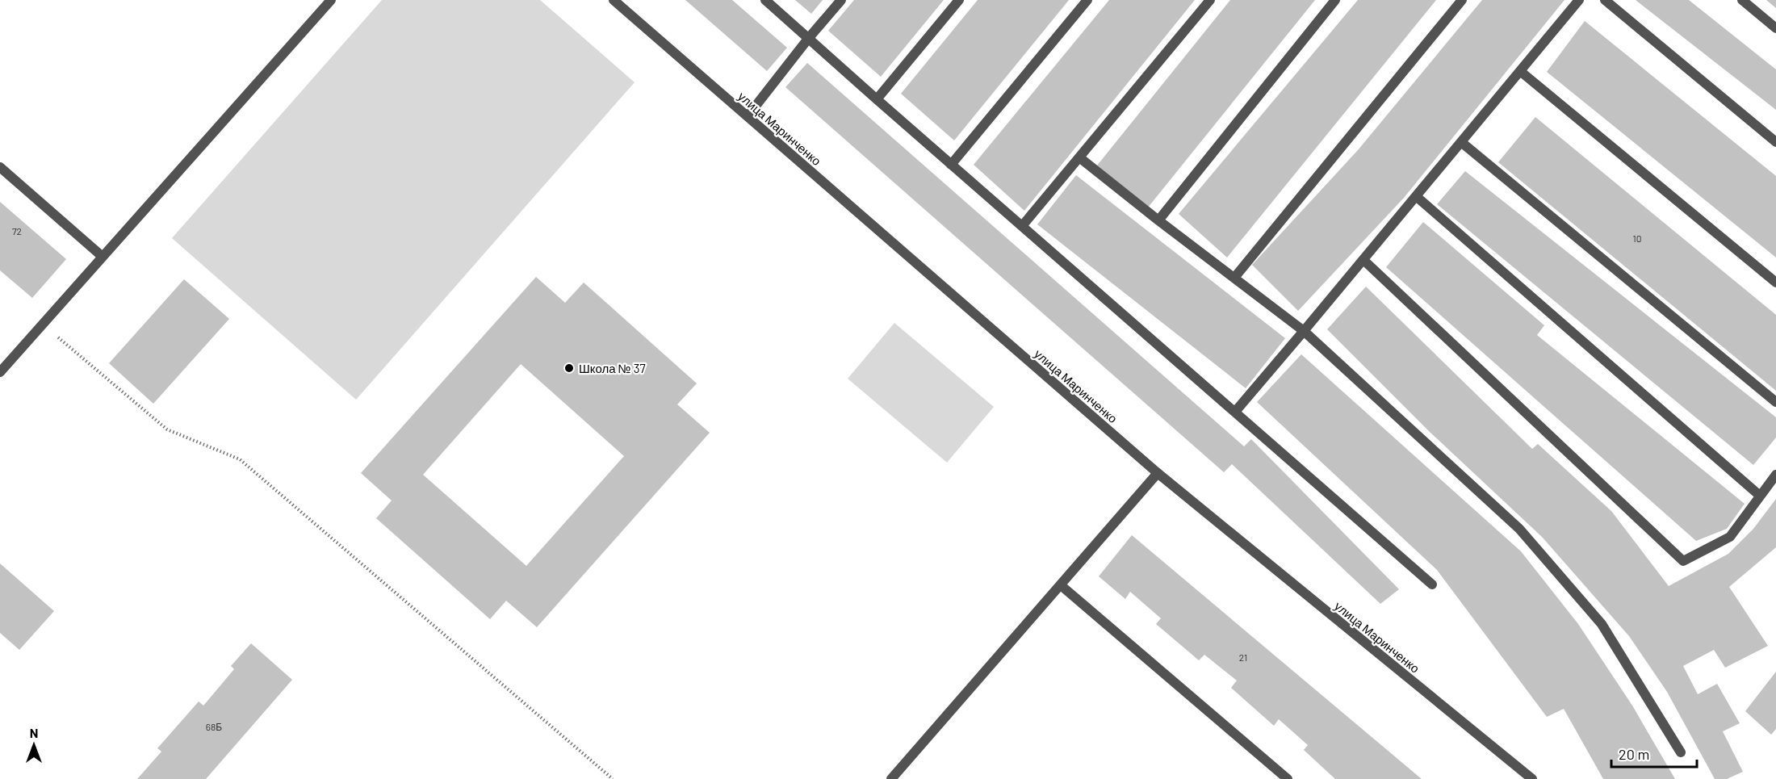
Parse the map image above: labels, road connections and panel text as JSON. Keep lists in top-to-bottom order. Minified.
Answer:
{"streets":{"street":["улица Маринченко"]},"places":["Школа № 37"],"house_numbers":["72","10","21","68Б"],"scale_bar":"20 m","north":"top"}
